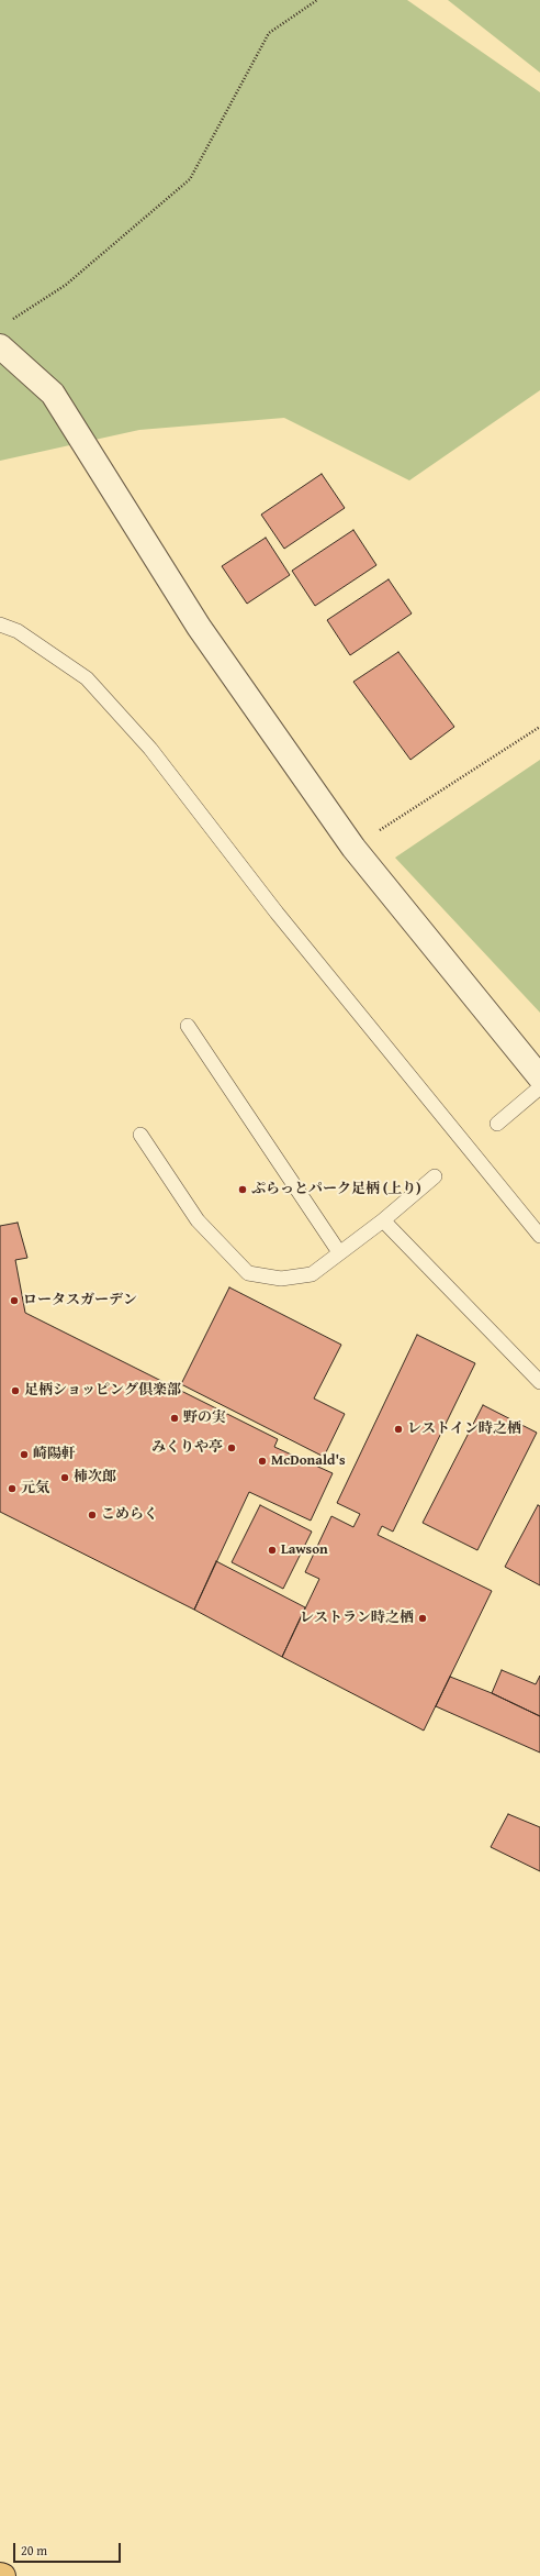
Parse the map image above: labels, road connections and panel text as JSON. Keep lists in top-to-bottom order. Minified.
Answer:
{"places":["ぷらっとパーク足柄 (上り)","ロータスガーデン","足柄ショッピング倶楽部","野の実","レストイン時之栖","みくりや亭","崎陽軒","McDonald's","柿次郎","元気","こめらく","Lawson","レストラン時之栖"],"scale_bar":"20 m"}
